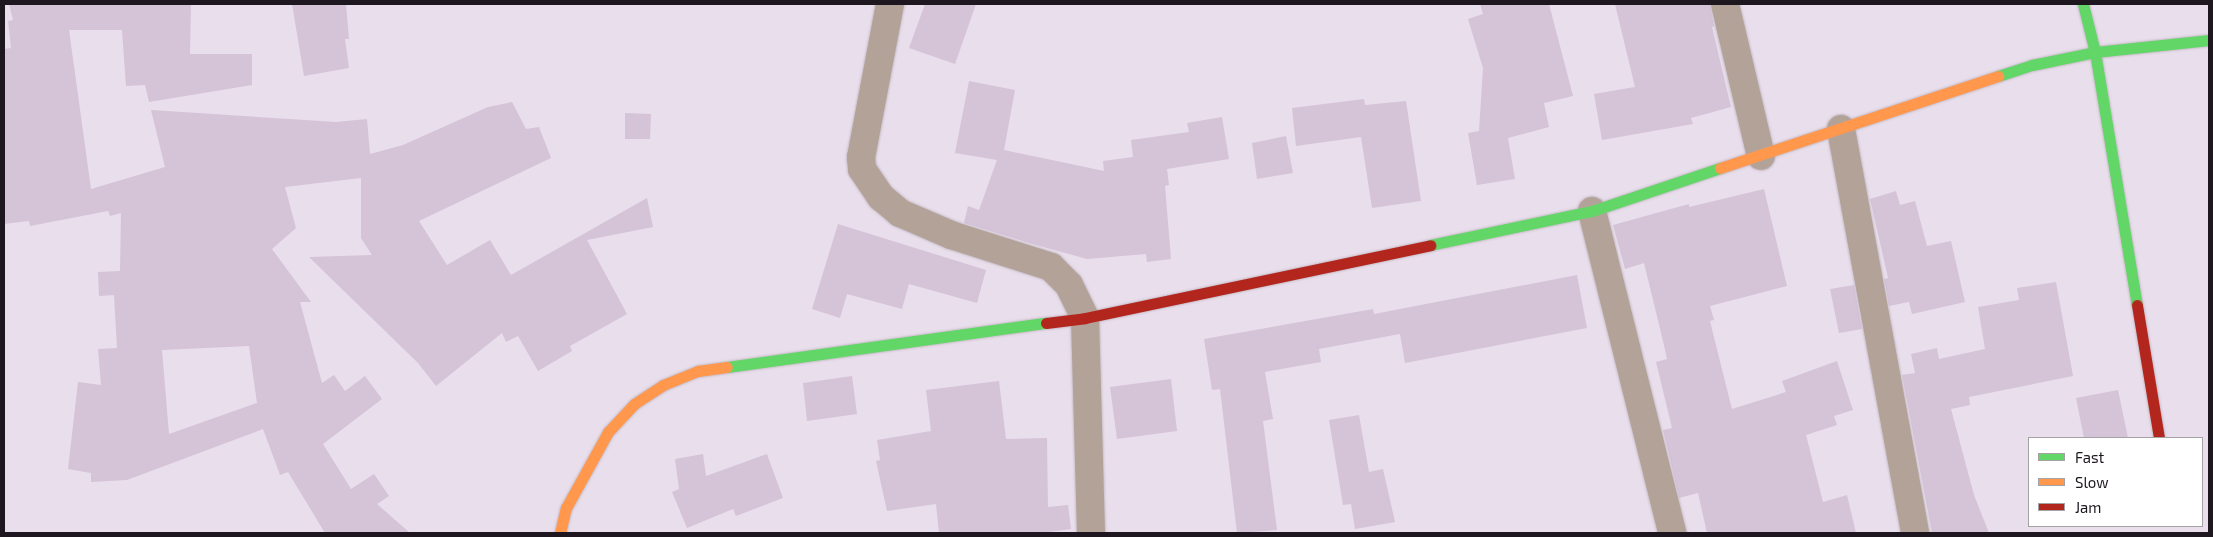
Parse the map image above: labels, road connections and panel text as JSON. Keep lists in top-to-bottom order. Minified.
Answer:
{"legend":["Fast","Slow","Jam"]}
